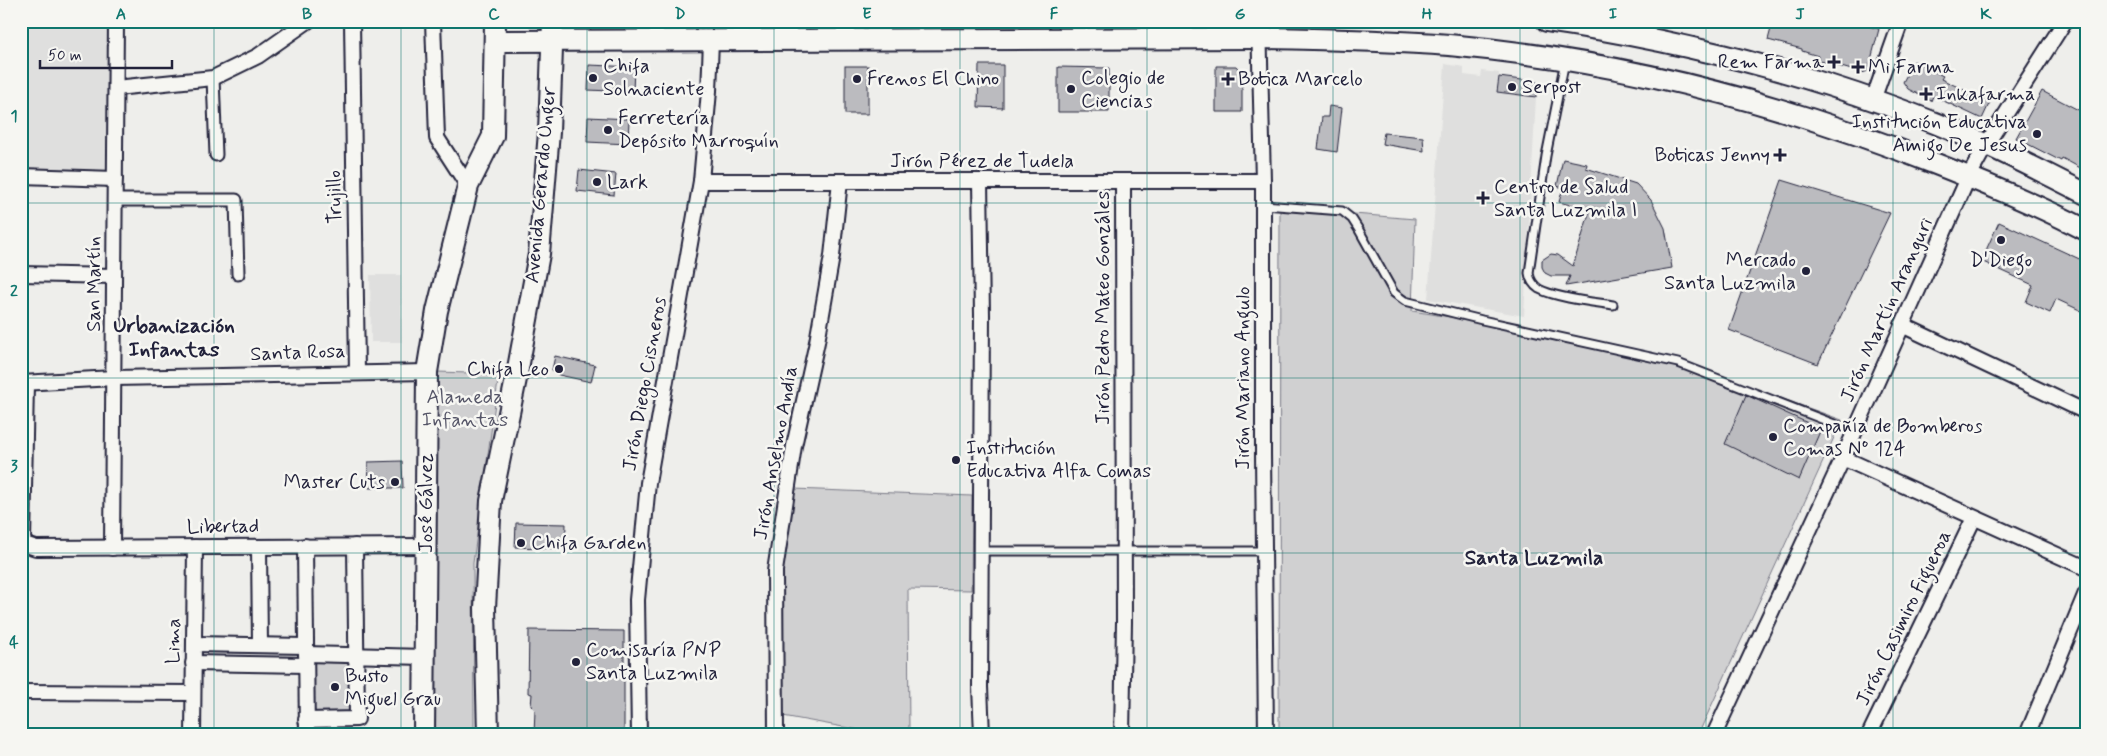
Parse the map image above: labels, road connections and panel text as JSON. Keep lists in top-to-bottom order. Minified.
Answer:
{"streets":{"main road":["Avenida Gerardo Unger","José Gálvez"],"street":["Jirón Pérez de Tudela","Trujillo","San Martín","Jirón Pedro Mateo Gonzáles","Jirón Martín Aranguri","Santa Rosa","Jirón Mariano Angulo","Jirón Diego Cisneros","Jirón Anselmo Andía","Libertad","Jirón Casimiro Figueroa","Lima"]},"crossings":[["Jirón Pérez de Tudela","Jirón Pedro Mateo Gonzáles"],["Jirón Pérez de Tudela","Jirón Mariano Angulo"],["Jirón Pérez de Tudela","Jirón Diego Cisneros"],["Jirón Pérez de Tudela","Jirón Anselmo Andía"],["Trujillo","Santa Rosa"],["San Martín","Santa Rosa"],["San Martín","Libertad"],["Santa Rosa","José Gálvez"],["José Gálvez","Libertad"],["Libertad","Lima"]],"districts":["Urbanización Infantas","Santa Luzmila"],"parks":["Alameda Infantas"],"places":{"health":["Rem Farma","Mi Farma","Botica Marcelo","Inkafarma","Boticas Jenny","Centro de Salud Santa Luzmila I"],"other":["Chifa Solnaciente","Frenos El Chino","Serpost","Colegio de Ciencias","Ferretería Depósito Marroquín","Institución Educativa Amigo De Jesus","Lark","D'Diego","Mercado Santa Luzmila","Chifa Leo","Compañía de Bomberos Comas Nº 124","Institución Educativa Alfa Comas","Master Cuts","Chifa Garden","Comisaría PNP Santa Luzmila","Busto Miguel Grau"]},"scale_bar":"50 m","grid":{"columns":["A","B","C","D","E","F","G","H","I","J","K"],"rows":["1","2","3","4"]}}
